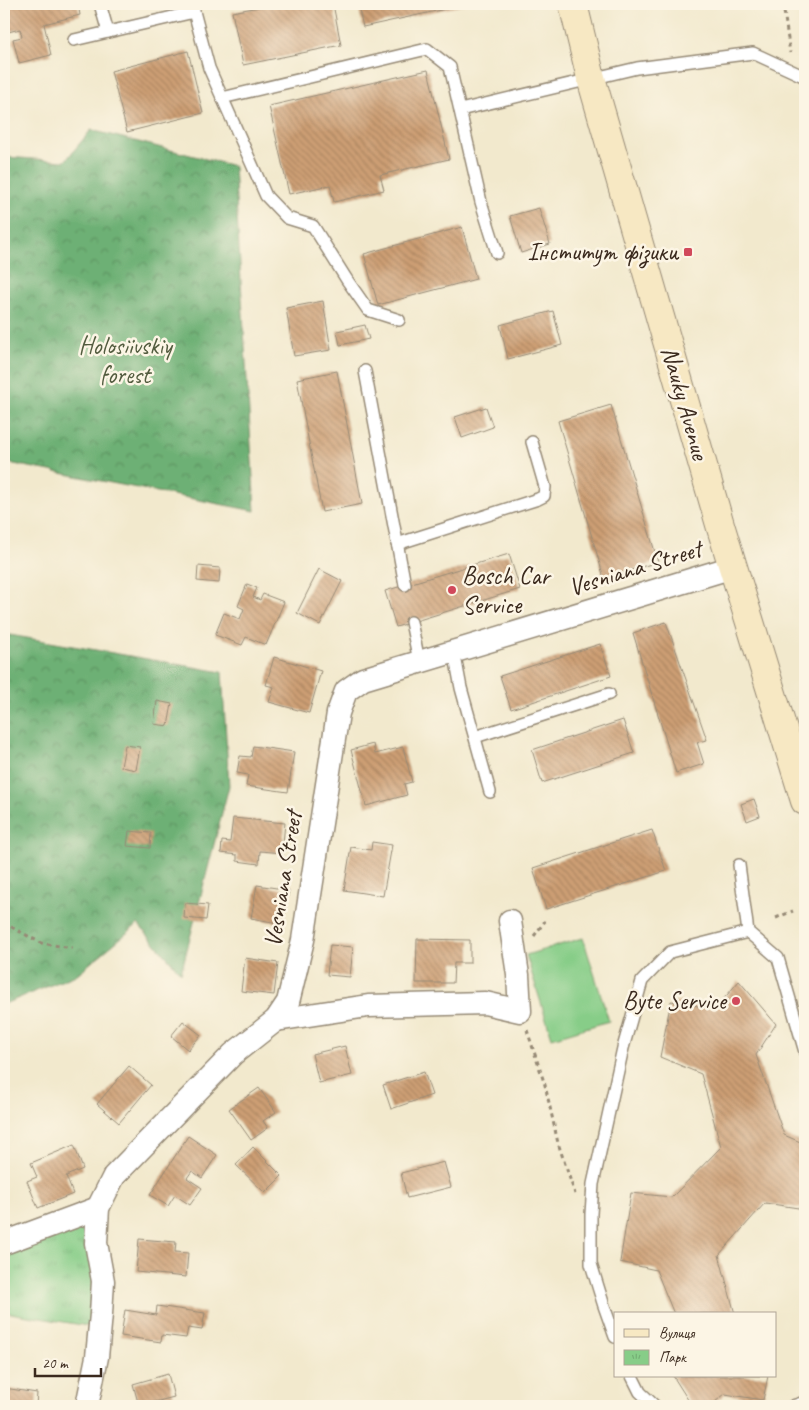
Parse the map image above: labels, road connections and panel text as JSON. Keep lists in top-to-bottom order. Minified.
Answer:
{"streets":{"main road":["Nauky Avenue"],"street":["Vesniana Street"]},"crossings":[["Nauky Avenue","Vesniana Street"]],"parks":["Holosiivskiy forest"],"places":{"transit":["Інститут фізики"],"other":["Bosch Car Service","Byte Service"]},"legend":["Вулиця","Парк"],"scale_bar":"20 m"}
